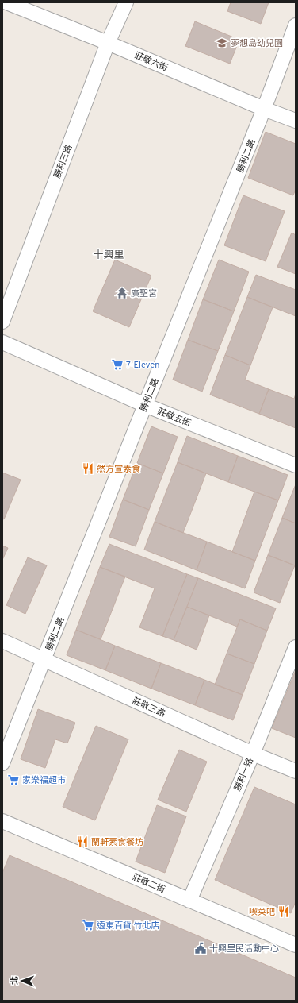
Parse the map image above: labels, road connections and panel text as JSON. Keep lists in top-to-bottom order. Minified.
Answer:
{"streets":{"street":["莊敬六街","勝利二路","勝利三路","莊敬五街","莊敬三路","勝利一路","莊敬二街"]},"crossings":[["莊敬六街","勝利二路"],["莊敬六街","勝利三路"],["勝利二路","莊敬五街"],["勝利二路","莊敬三路"],["莊敬三路","勝利一路"],["勝利一路","莊敬二街"]],"districts":["十興里"],"places":{"school or university":["夢想島幼兒園"],"temple":["廣聖宮"],"supermarket":["7-Eleven","家樂福超市","遠東百貨 竹北店"],"restaurant":["然方宣素食","蘭軒素食餐坊","喫菜吧"],"public building":["十興里民活動中心"]},"north":"left"}
